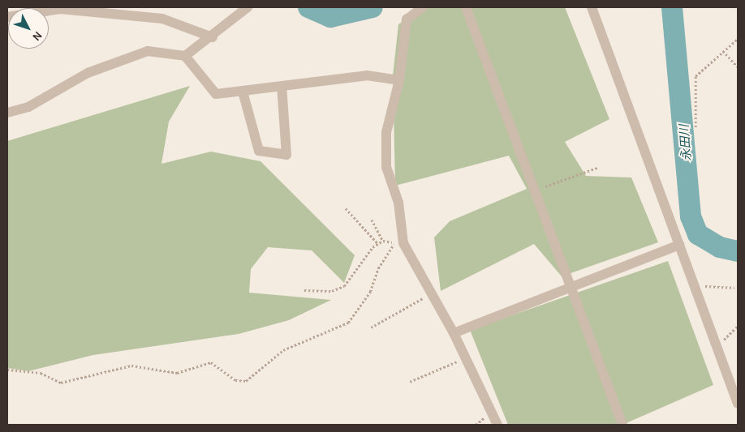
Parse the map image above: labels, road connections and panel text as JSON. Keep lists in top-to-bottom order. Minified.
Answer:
{"water":["永田川"],"north":"bottom right"}
